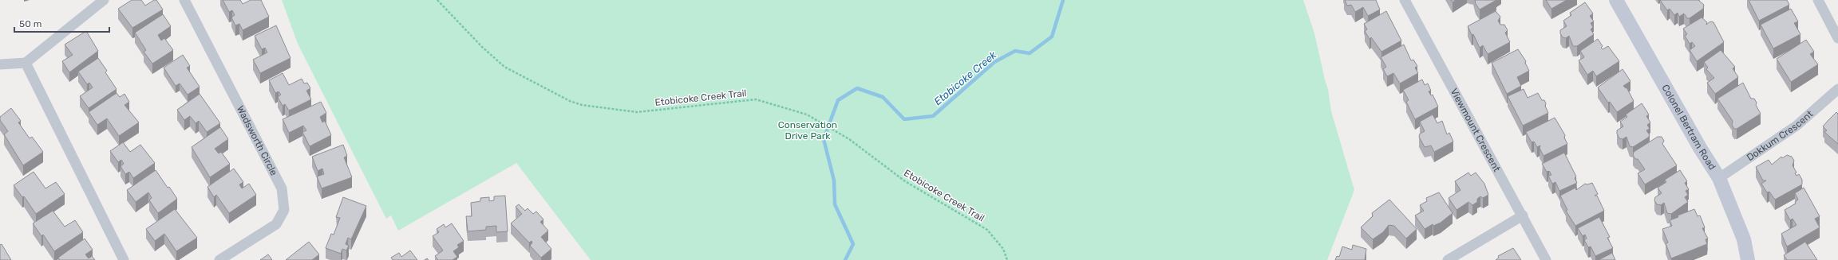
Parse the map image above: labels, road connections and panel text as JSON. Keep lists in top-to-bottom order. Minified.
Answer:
{"streets":{"street":["Colonel Bertram Road","Viewmount Crescent","Dokkum Crescent","Wadsworth Circle"],"path":["Etobicoke Creek Trail"]},"crossings":[["Colonel Bertram Road","Dokkum Crescent"]],"water":["Etobicoke Creek"],"parks":["Conservation Drive Park"],"scale_bar":"50 m"}
